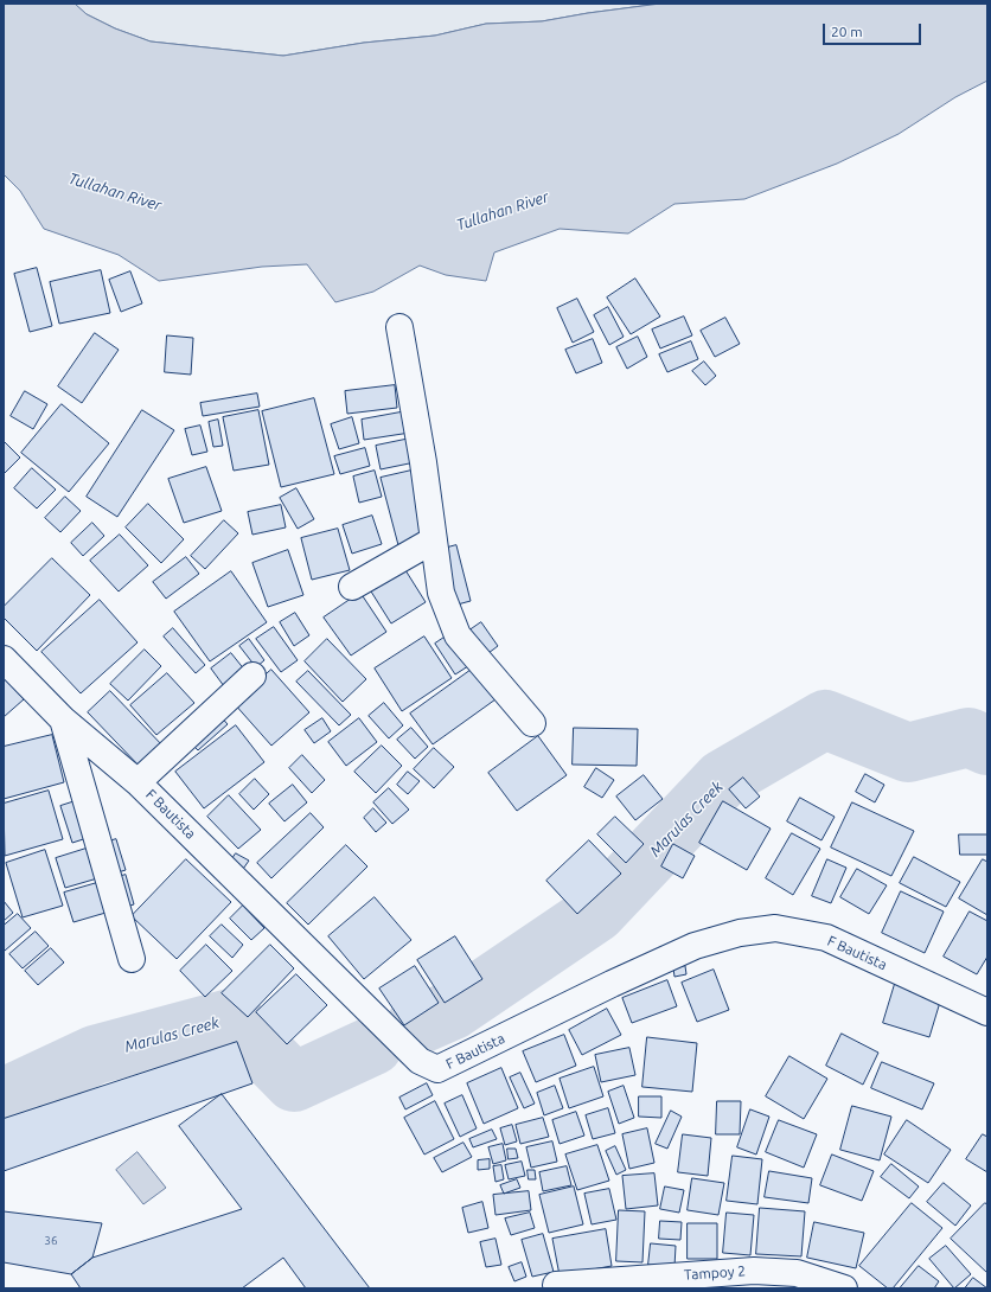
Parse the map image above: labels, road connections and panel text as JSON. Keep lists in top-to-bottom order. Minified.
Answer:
{"streets":{"street":["F Bautista","Tampoy 2"]},"water":["Tullahan River","Marulas Creek"],"house_numbers":["36"],"scale_bar":"20 m"}
